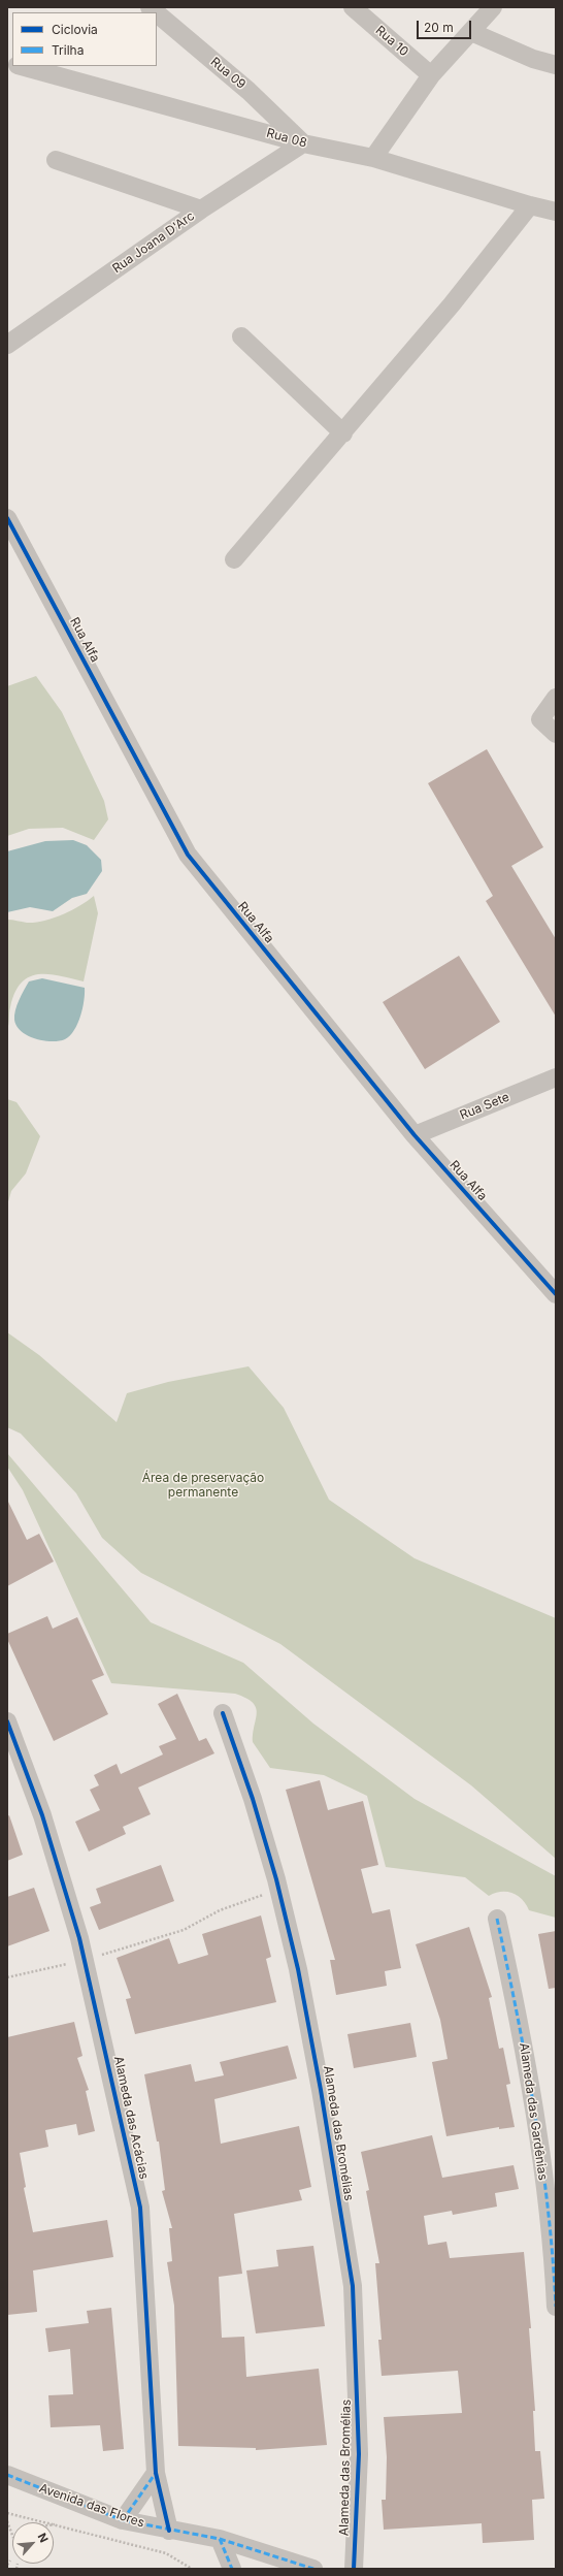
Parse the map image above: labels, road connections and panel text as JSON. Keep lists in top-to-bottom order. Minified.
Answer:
{"streets":{"street":["Rua 10","Rua 09","Rua 08","Rua Joana D'Arc","Rua Alfa","Rua Sete","Alameda das Gardênias","Alameda das Acácias","Alameda das Bromélias","Avenida das Flores"]},"crossings":[["Rua 09","Rua 08"],["Rua 09","Rua Joana D'Arc"],["Rua 08","Rua Joana D'Arc"],["Rua Alfa","Rua Sete"],["Alameda das Acácias","Avenida das Flores"]],"parks":["Área de preservação permanente"],"legend":["Ciclovia","Trilha"],"scale_bar":"20 m","north":"top right"}
